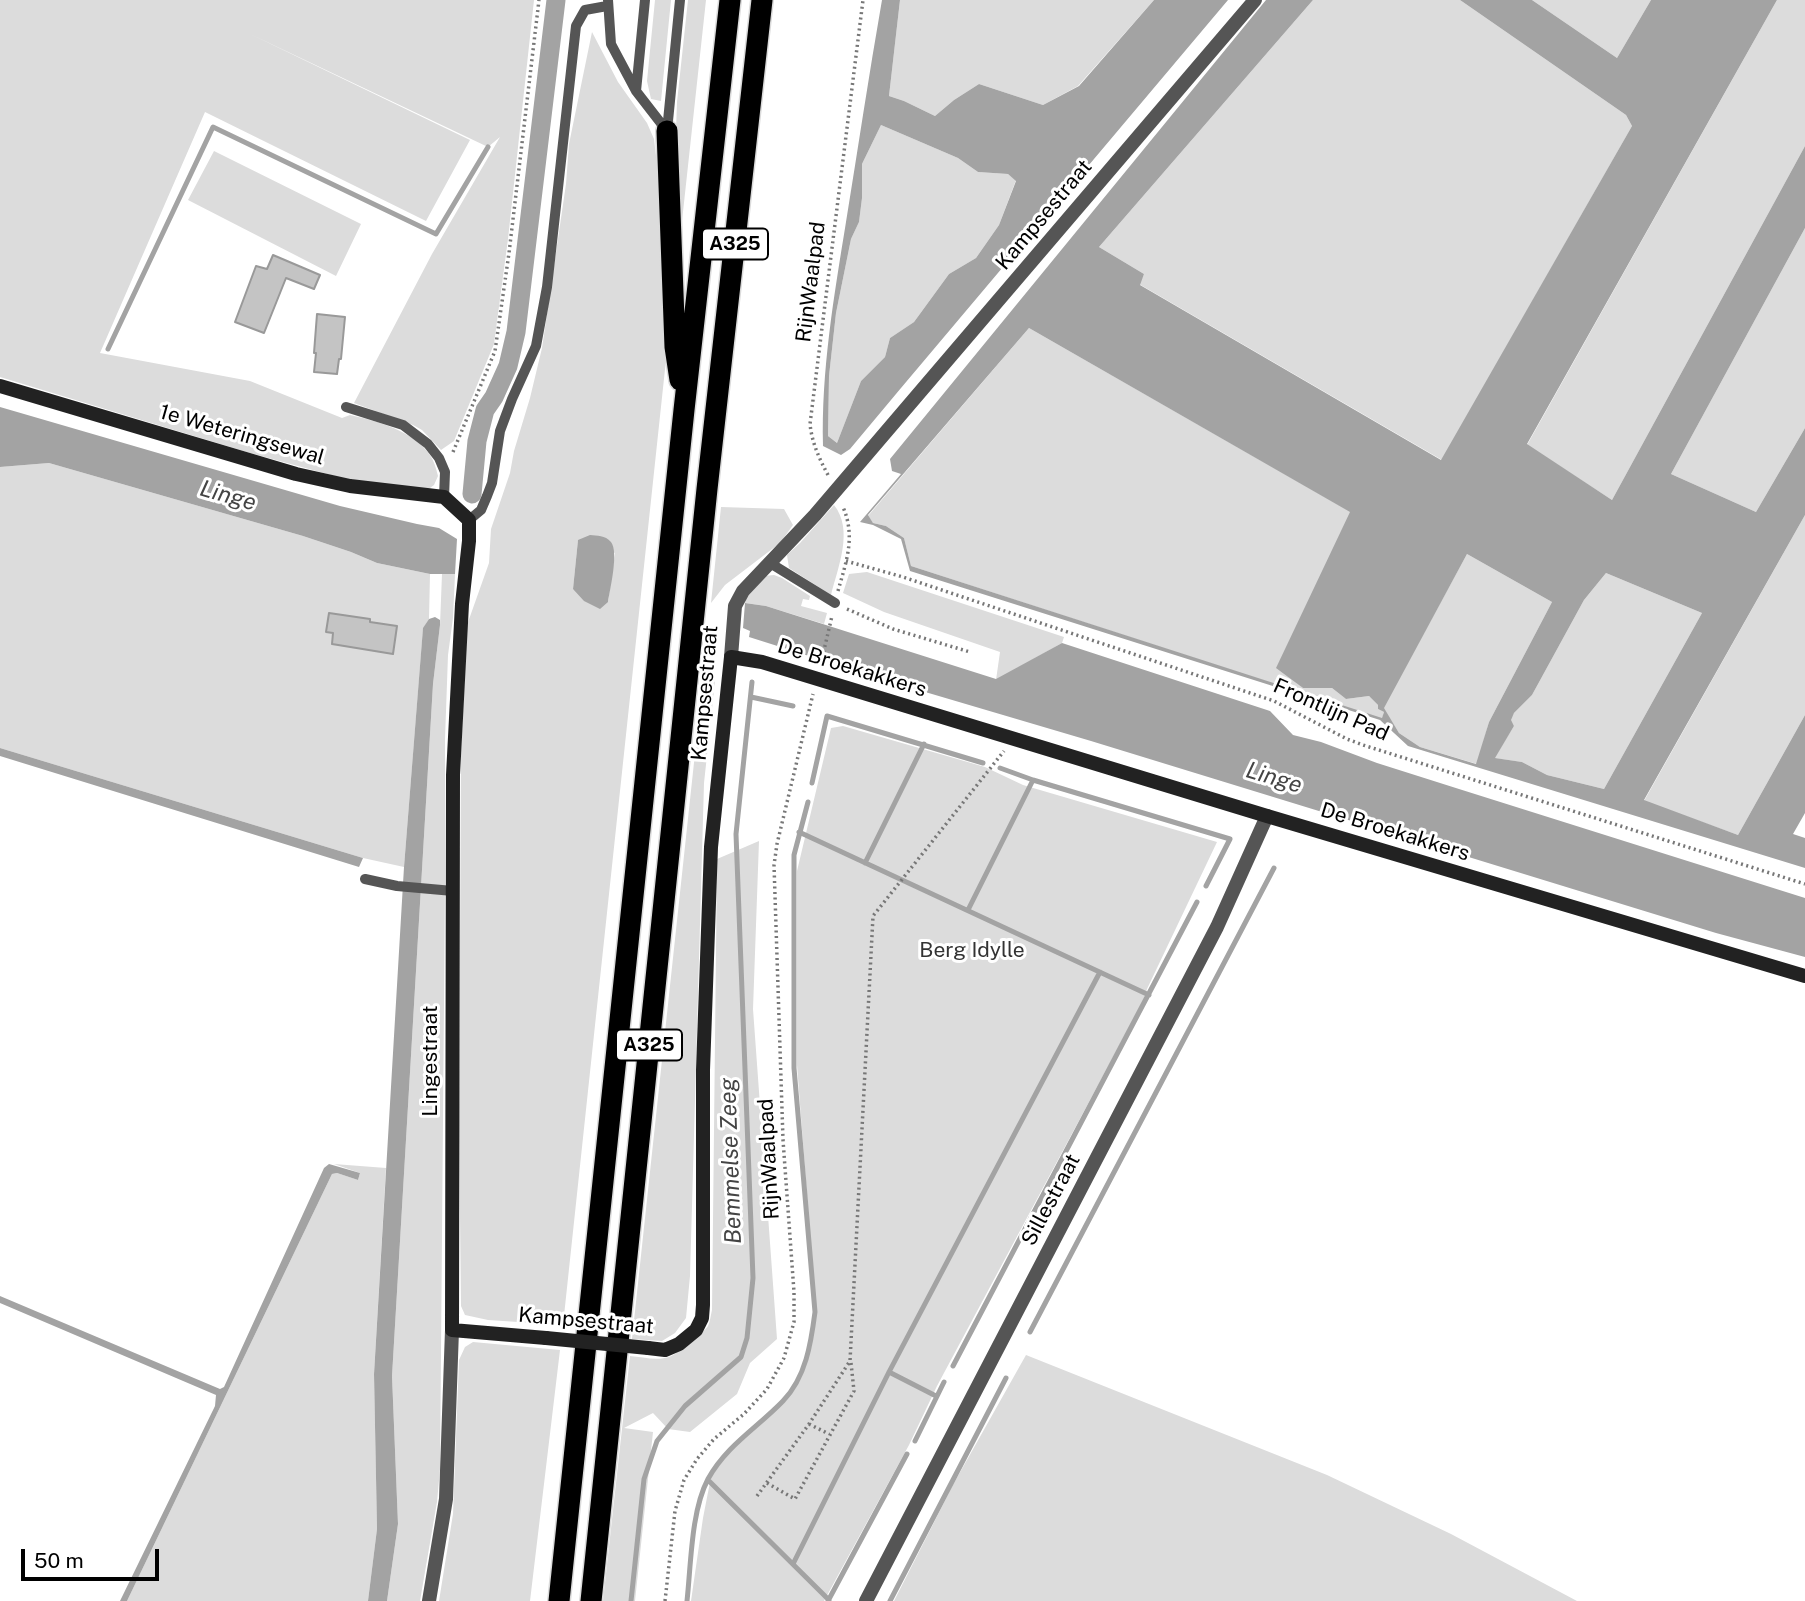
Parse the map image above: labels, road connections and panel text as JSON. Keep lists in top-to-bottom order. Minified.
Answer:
{"streets":{"highway":["A325"],"street":["Kampsestraat","1e Weteringsewal","De Broekakkers","Lingestraat","Sillestraat"],"path":["RijnWaalpad","Frontlijn Pad"]},"crossings":[["Kampsestraat","RijnWaalpad"],["Kampsestraat","De Broekakkers"],["Kampsestraat","Lingestraat"],["RijnWaalpad","De Broekakkers"],["RijnWaalpad","Frontlijn Pad"],["De Broekakkers","Sillestraat"]],"water":["Linge","Bemmelse Zeeg"],"parks":["Berg Idylle"],"scale_bar":"50 m"}
